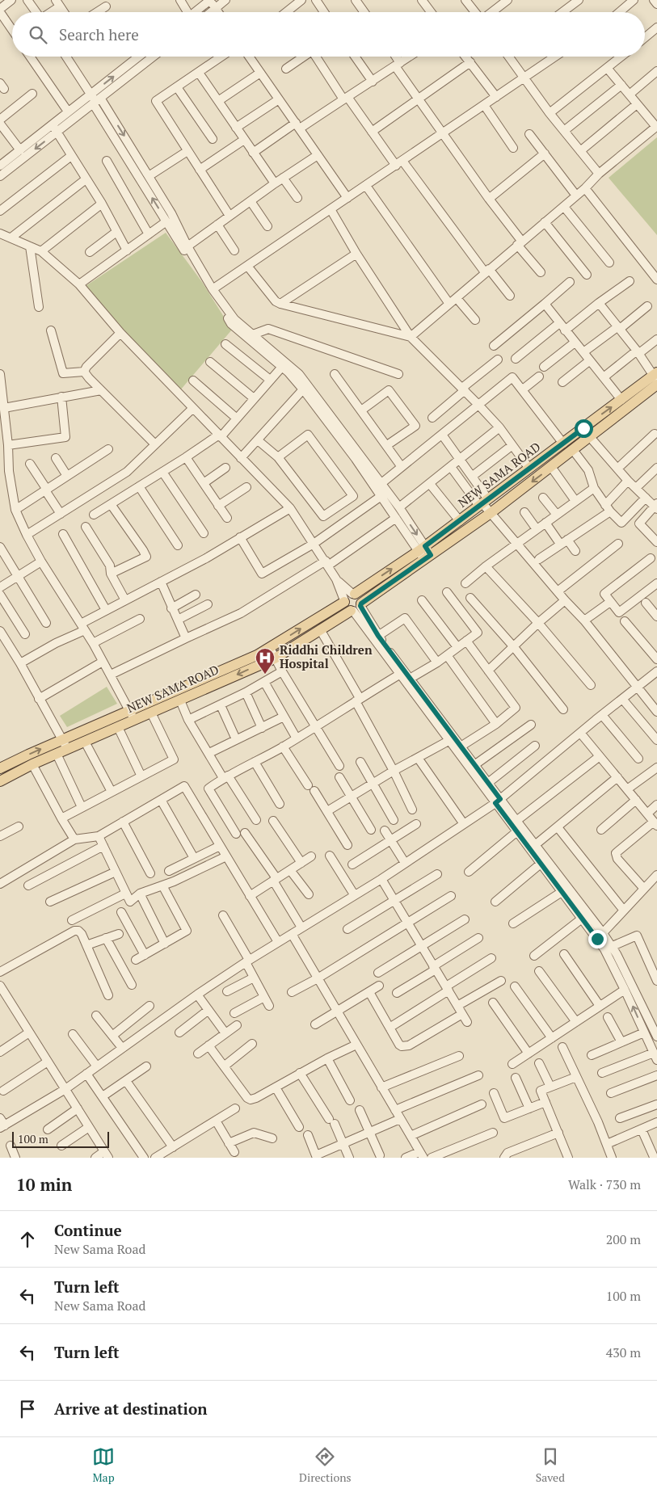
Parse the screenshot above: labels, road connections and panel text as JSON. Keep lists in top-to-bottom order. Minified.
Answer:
{"streets":{"main road":["NEW SAMA ROAD"]},"places":{"hospital":["Riddhi Children Hospital"]},"scale_bar":"100 m","page":{"search":"Search here","scale":"100 m","heading":["10 min","Walk · 730 m"],"list":[["Continue","New Sama Road","200 m"],["Turn left","New Sama Road","100 m"],["Turn left","430 m"],"Arrive at destination"],"nav":["Map","Directions","Saved"]}}
